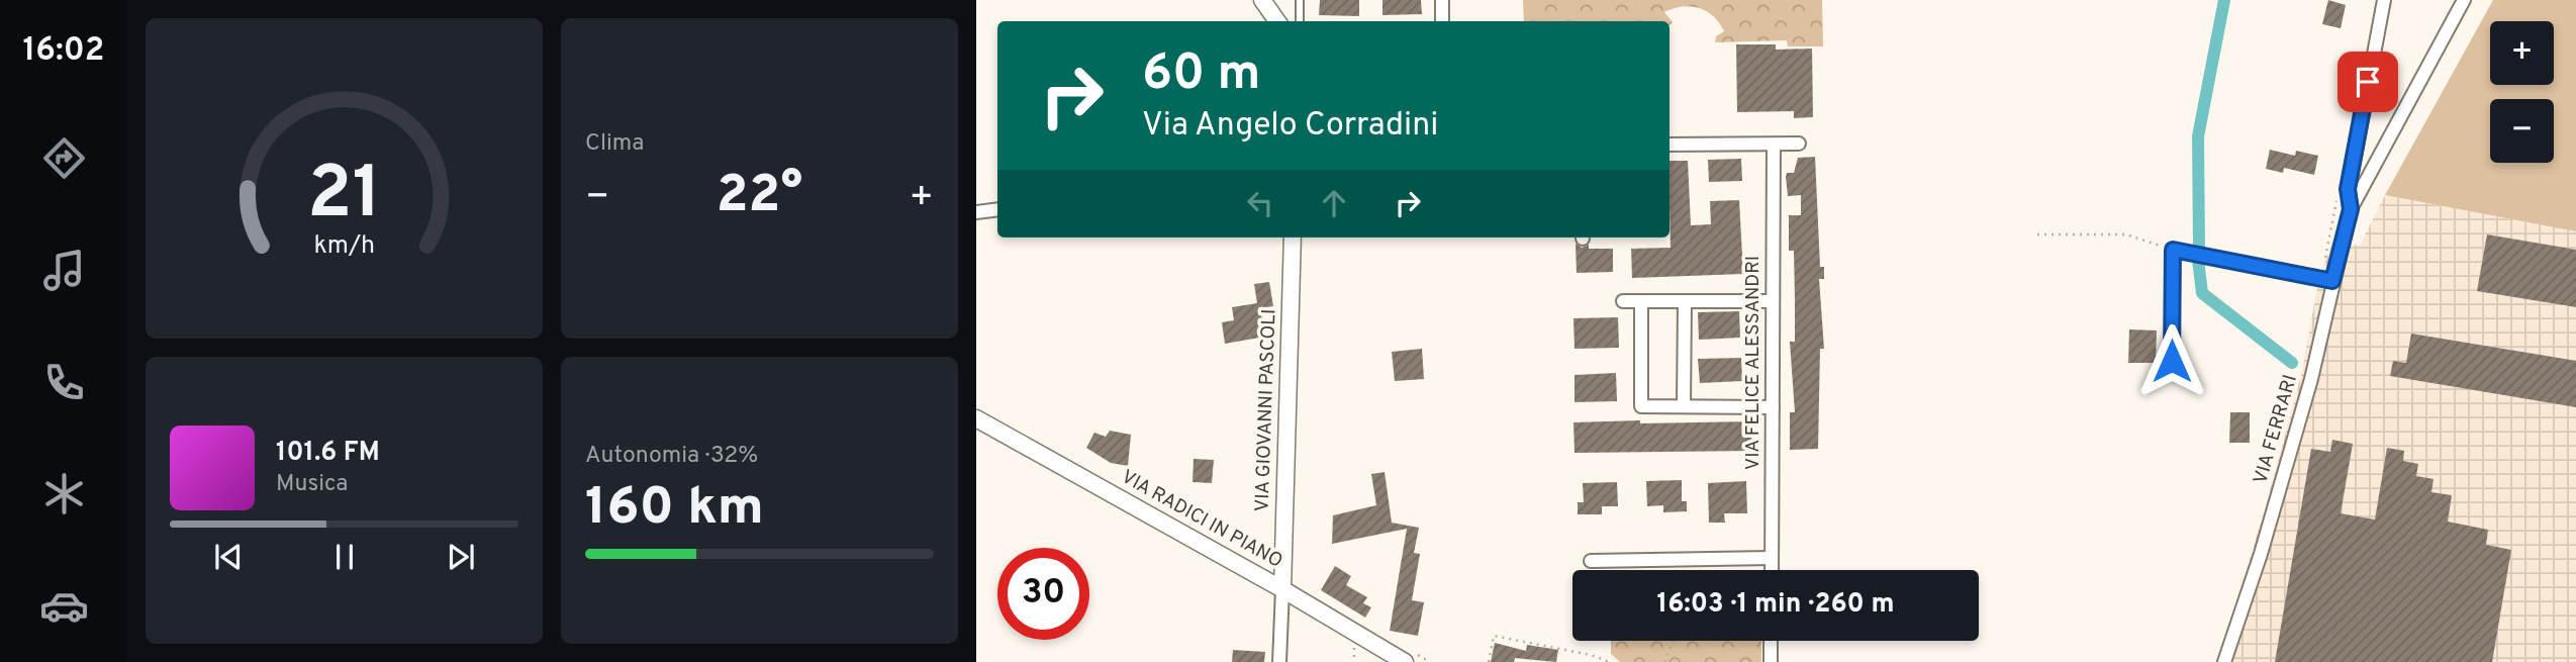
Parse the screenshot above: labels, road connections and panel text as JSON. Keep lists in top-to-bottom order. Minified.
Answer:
{"streets":{"street":["VIA FELICE ALESSANDRI","VIA GIOVANNI PASCOLI","VIA FERRARI","VIA RADICI IN PIANO"]},"crossings":[["VIA GIOVANNI PASCOLI","VIA RADICI IN PIANO"]],"page":{"tabs":"16:02","tile":["Clima",["Autonomia · 32%","160 km"]],"map_buttons":["+","−"],"turn":["60 m","Via Angelo Corradini"],"heat":["−","22°","+"],"song":["101.6 FM","Musica"],"limit":"30","trip":"16:03 · 1 min · 260 m","gauge":["21","km/h"]}}
